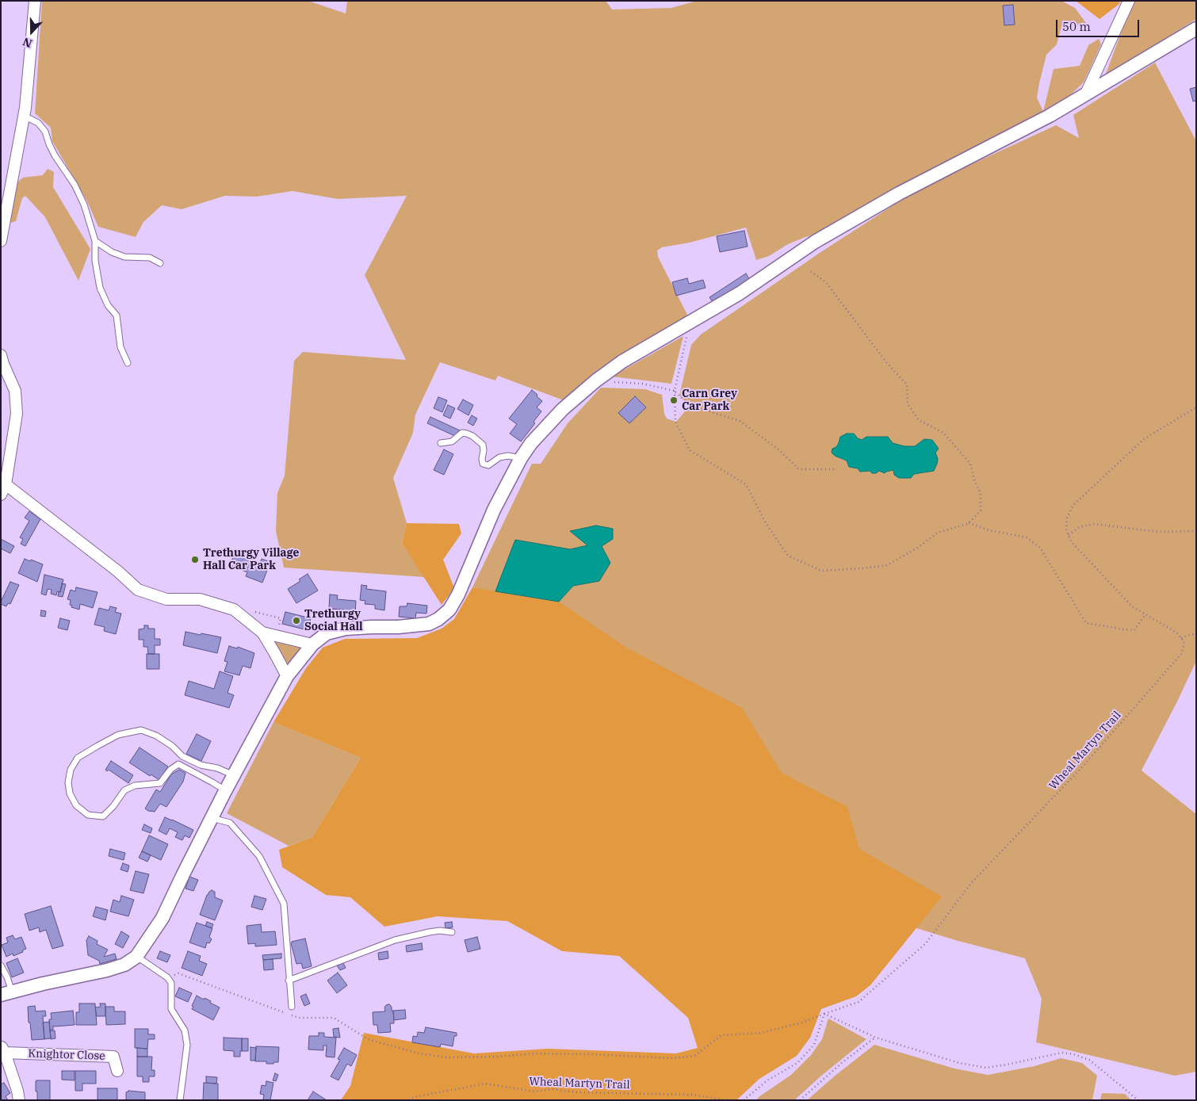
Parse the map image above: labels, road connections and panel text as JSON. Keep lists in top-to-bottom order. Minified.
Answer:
{"streets":{"street":["Knightor Close"],"path":["Wheal Martyn Trail"]},"places":["Carn Grey Car Park","Trethurgy Village Hall Car Park","Trethurgy Social Hall"],"scale_bar":"50 m","north":"bottom"}
